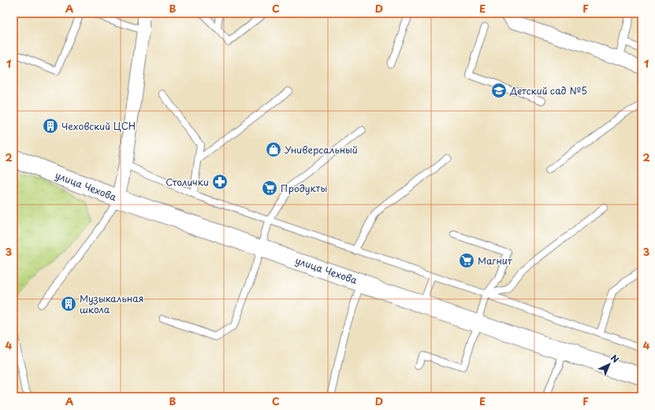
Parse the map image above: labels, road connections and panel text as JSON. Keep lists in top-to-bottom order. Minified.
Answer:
{"streets":{"main road":["улица Чехова"]},"places":{"school or university":["Детский сад №5"],"building":["Чеховский ЦСН","Музыкальная школа"],"shop":["Универсальный"],"pharmacy":["Столички"],"supermarket":["Продукты","Магнит"]},"north":"top right","grid":{"columns":["A","B","C","D","E","F"],"rows":["1","2","3","4"]}}
